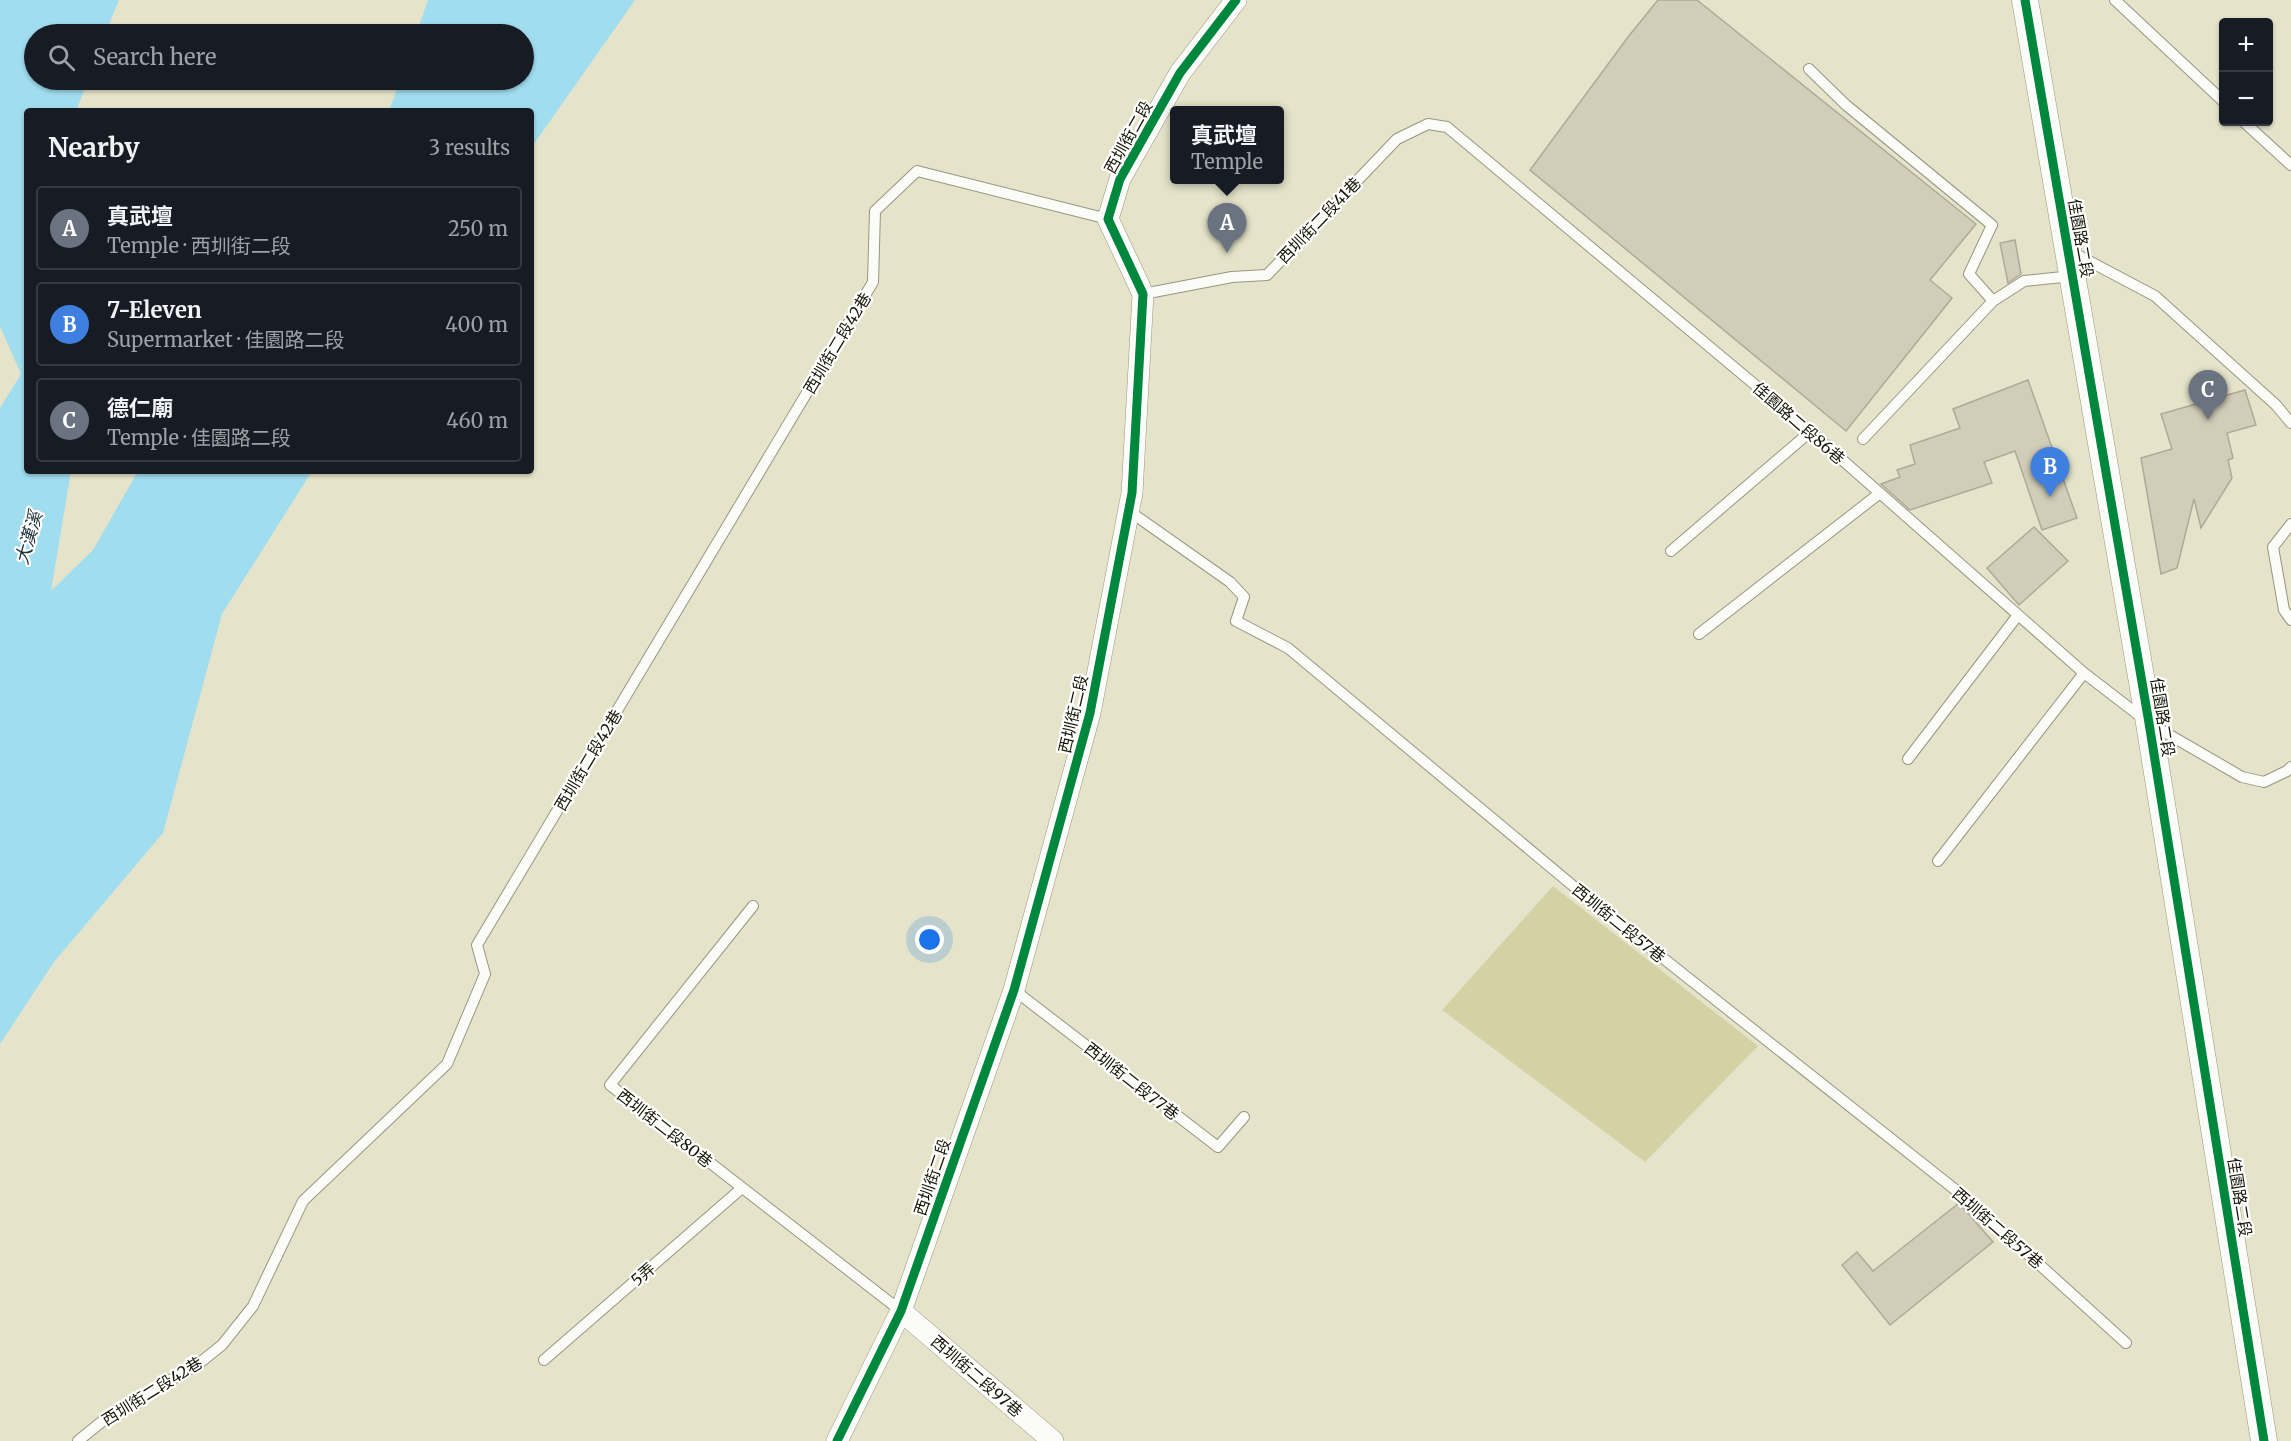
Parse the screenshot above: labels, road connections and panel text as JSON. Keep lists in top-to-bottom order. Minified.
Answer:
{"streets":{"street":["西圳街二段","佳園路二段","西圳街二段97巷"],"lane":["西圳街二段41巷","西圳街二段42巷","佳園路二段86巷","西圳街二段57巷","西圳街二段77巷","西圳街二段80巷","5弄"]},"crossings":[["西圳街二段","西圳街二段41巷"],["西圳街二段","西圳街二段42巷"],["西圳街二段","西圳街二段57巷"],["西圳街二段","西圳街二段77巷"],["西圳街二段","西圳街二段80巷"],["西圳街二段","西圳街二段97巷"],["西圳街二段41巷","佳園路二段86巷"],["佳園路二段","佳園路二段86巷"],["西圳街二段80巷","5弄"],["西圳街二段80巷","西圳街二段97巷"]],"water":["大漢溪"],"page":{"map_buttons":["+","−"],"search":"Search here","popup":["真武壇","Temple"],"heading":["Nearby","3 results"],"list":[{"mark":"A","name":"真武壇","note":"Temple · 西圳街二段","value":"250 m"},{"mark":"B","name":"7-Eleven","note":"Supermarket · 佳園路二段","value":"400 m"},{"mark":"C","name":"德仁廟","note":"Temple · 佳園路二段","value":"460 m"}],"pins":["A","C","B"]}}
